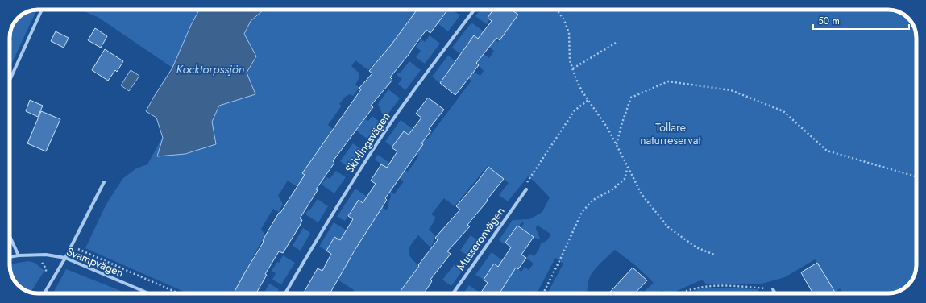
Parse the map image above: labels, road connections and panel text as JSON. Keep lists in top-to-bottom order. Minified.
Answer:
{"streets":{"street":["Skivlingsvägen","Musseronvägen","Svampvägen"]},"water":["Kocktorpssjön"],"parks":["Tollare naturreservat"],"scale_bar":"50 m"}
